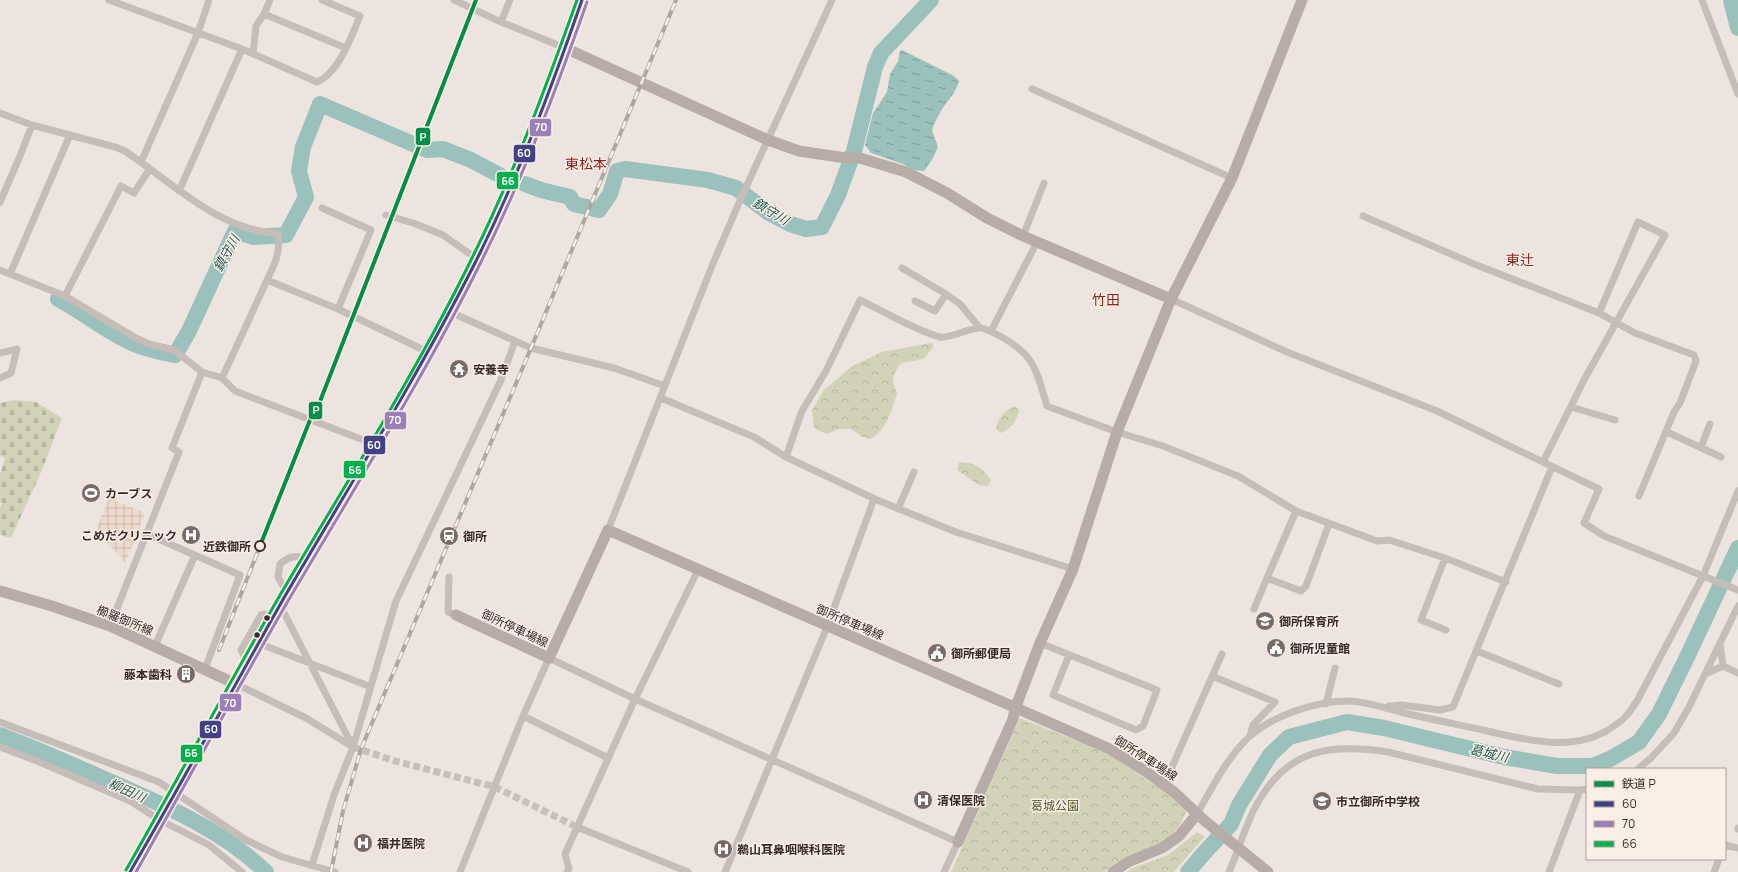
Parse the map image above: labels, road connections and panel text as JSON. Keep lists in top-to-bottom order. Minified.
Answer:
{"streets":{"street":["櫛羅御所線","御所停車場線"]},"districts":["東松本","東辻","竹田"],"water":["鎮守川","葛城川","柳田川"],"parks":["葛城公園"],"places":{"temple":["安養寺"],"sports":["カーブス"],"hospital":["こめだクリニック","清保医院","福井医院","鵜山耳鼻咽喉科医院"],"station":["御所"],"other":["近鉄御所"],"school or university":["御所保育所","市立御所中学校"],"public building":["御所児童館","御所郵便局"],"building":["藤本歯科"]},"lines":["rail line P","transit line 60","transit line 66","transit line 70"],"legend":["鉄道 P","60","70","66"]}
